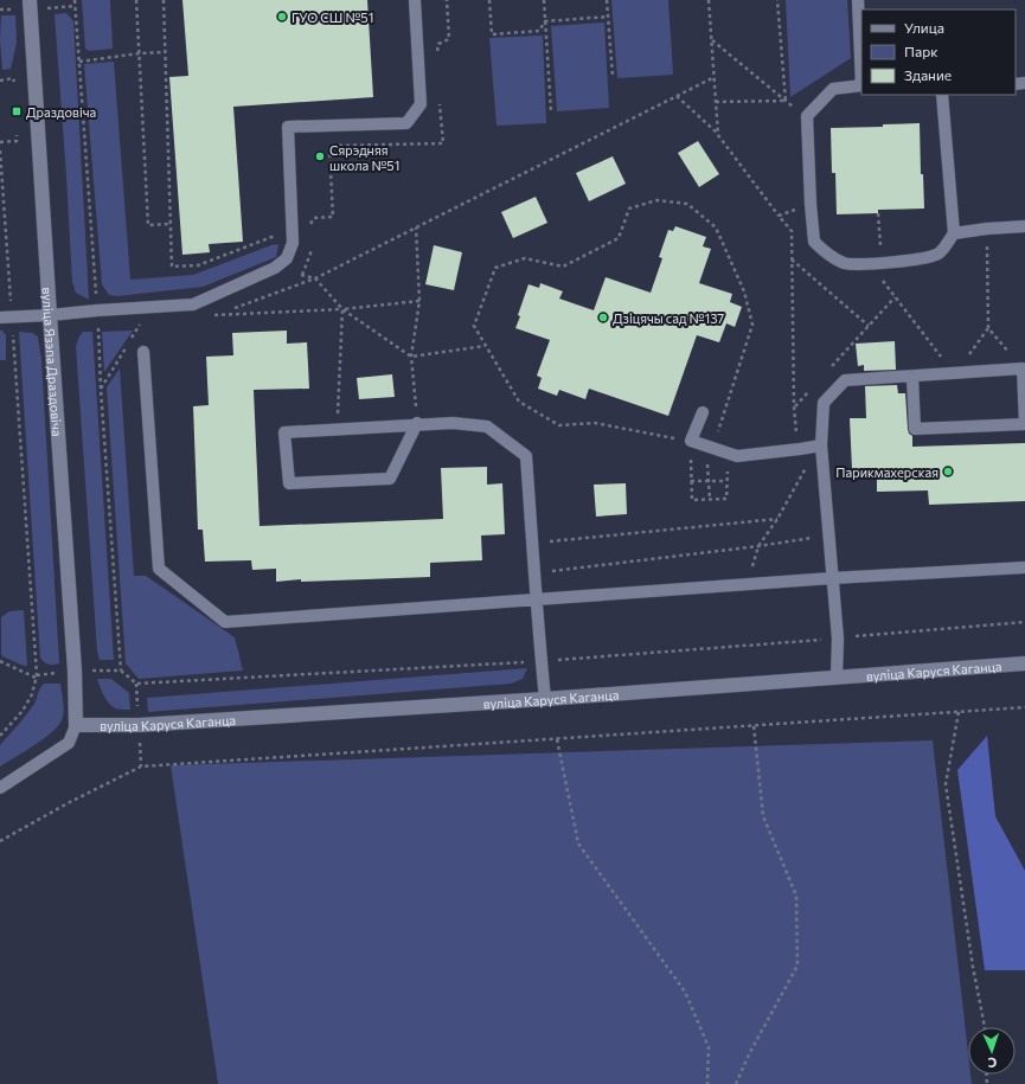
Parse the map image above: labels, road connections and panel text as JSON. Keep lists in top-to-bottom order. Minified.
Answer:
{"streets":{"street":["вуліца Язэпа Драздовіча","вуліца Каруся Каганца"]},"crossings":[["вуліца Язэпа Драздовіча","вуліца Каруся Каганца"]],"places":{"other":["ГУО СШ №51","Сярэдняя школа №51","Дзіцячы сад №137","Парикмахерская"],"transit":["Драздовіча"]},"legend":["Улица","Парк","Здание"],"north":"bottom"}
